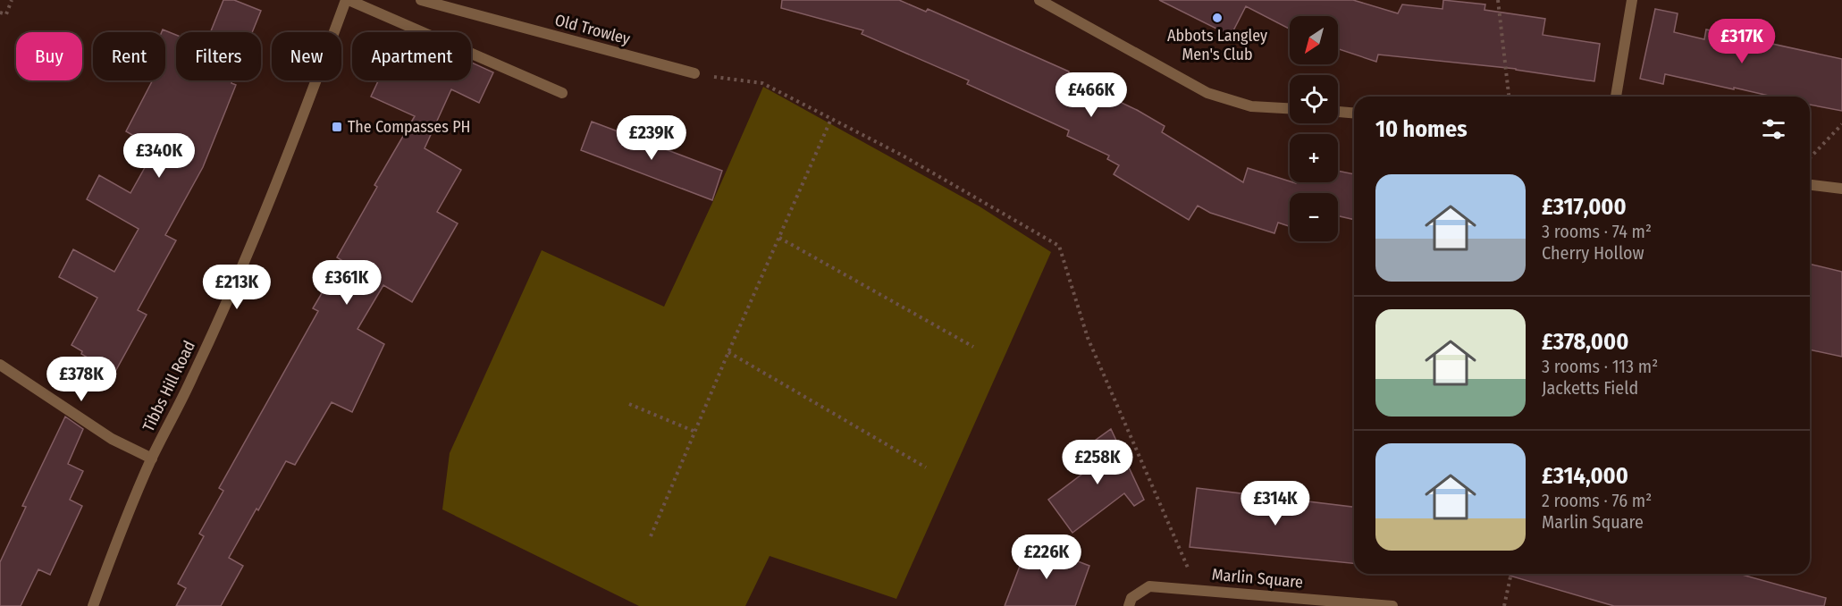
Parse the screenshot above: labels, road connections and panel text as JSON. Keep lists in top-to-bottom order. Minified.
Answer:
{"streets":{"street":["Old Trowley","Tibbs Hill Road","Marlin Square"]},"places":{"other":["Abbots Langley Men's Club"],"transit":["The Compasses PH"]},"north":"bottom left","page":{"map_buttons":["+","−"],"price":["£317K","£466K","£239K","£340K","£361K","£213K","£378K","£258K","£314K","£226K"],"chip":["Buy","Rent","Filters","New","Apartment"],"heading":"10 homes","list":[{"name":"£317,000","note":"3 rooms · 74 m² · Cherry Hollow"},{"name":"£378,000","note":"3 rooms · 113 m² · Jacketts Field"},{"name":"£314,000","note":"2 rooms · 76 m² · Marlin Square"}]}}
